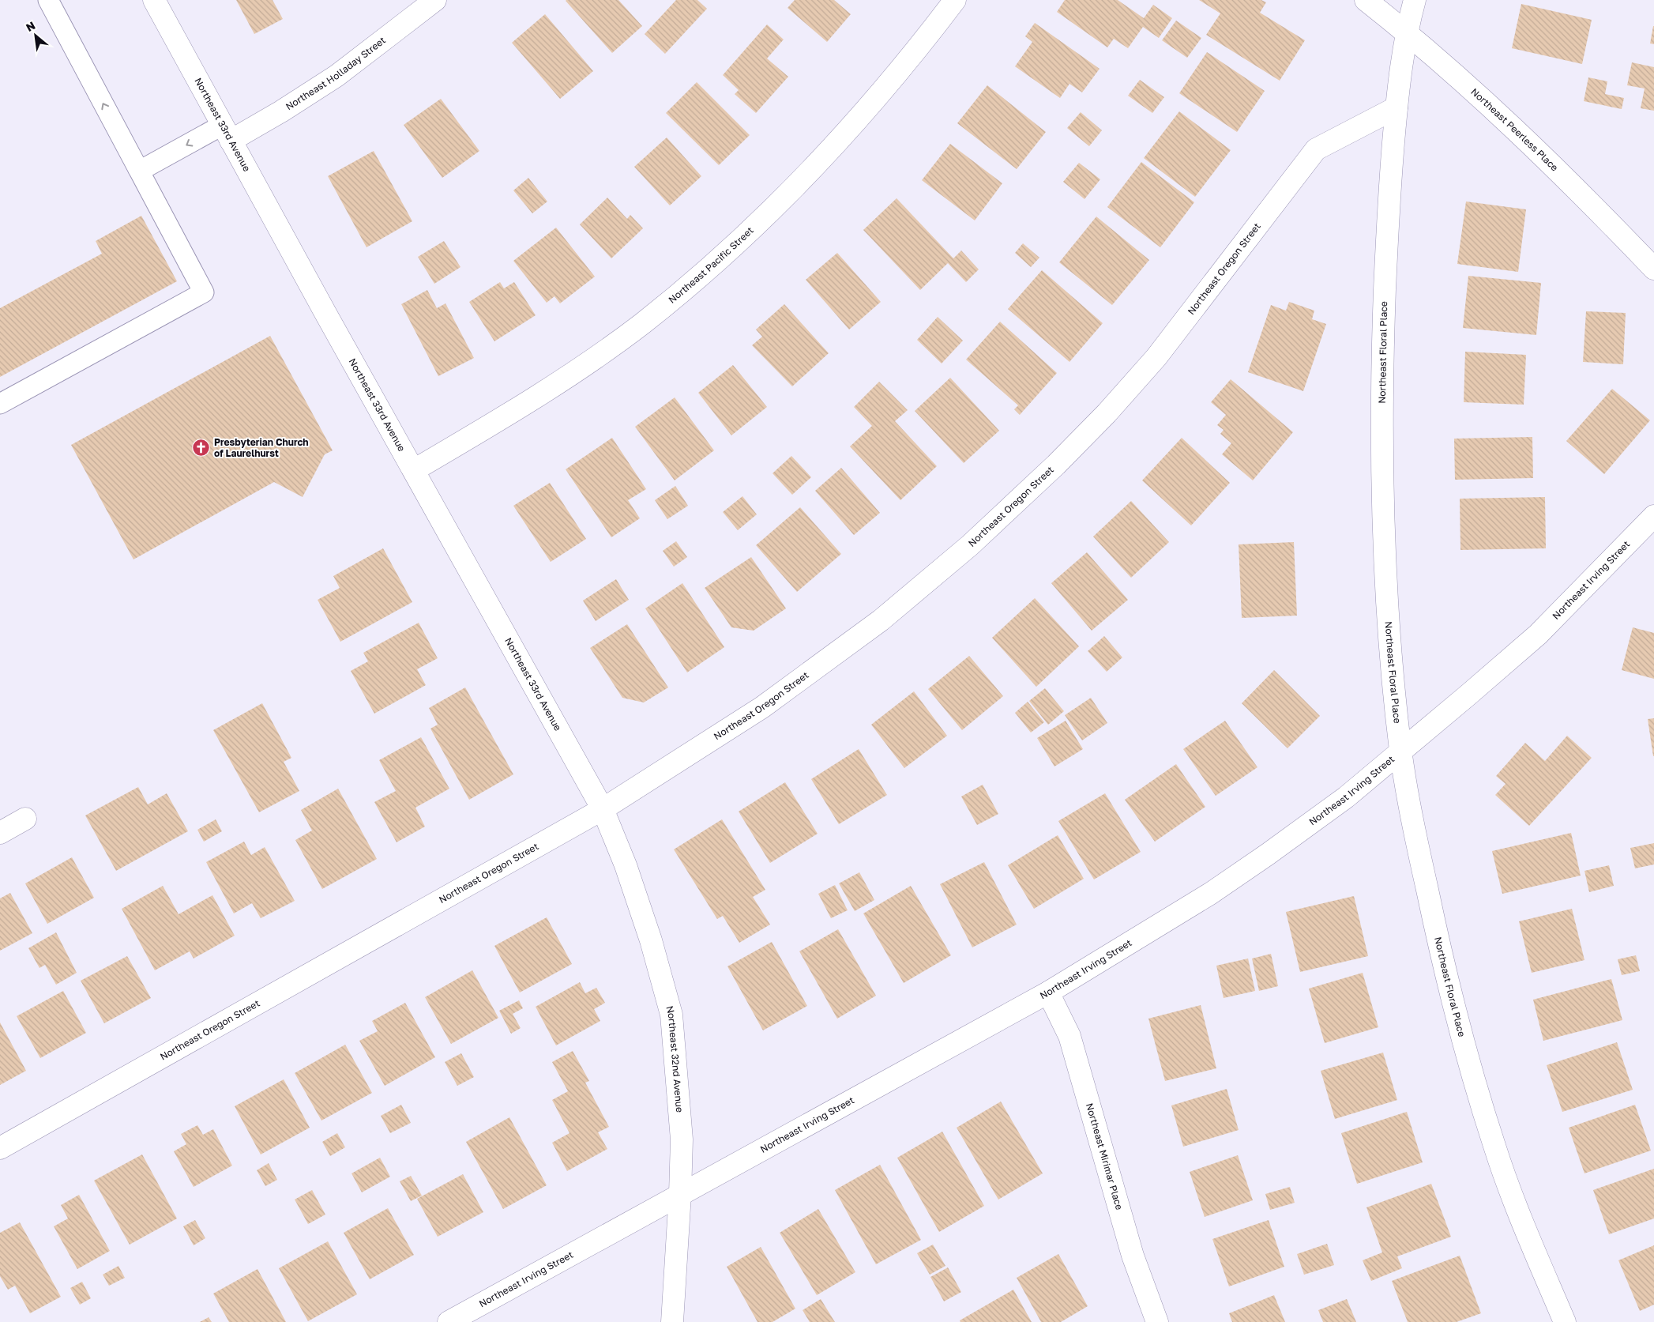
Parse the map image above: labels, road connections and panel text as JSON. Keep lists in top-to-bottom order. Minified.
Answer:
{"streets":{"street":["Northeast Holladay Street","Northeast 33rd Avenue","Northeast Peerless Place","Northeast Pacific Street","Northeast Oregon Street","Northeast Floral Place","Northeast Irving Street","Northeast 32nd Avenue","Northeast Mirimar Place"]},"crossings":[["Northeast Holladay Street","Northeast 33rd Avenue"],["Northeast 33rd Avenue","Northeast Pacific Street"],["Northeast 33rd Avenue","Northeast Oregon Street"],["Northeast 33rd Avenue","Northeast 32nd Avenue"],["Northeast Peerless Place","Northeast Floral Place"],["Northeast Oregon Street","Northeast Floral Place"],["Northeast Oregon Street","Northeast 32nd Avenue"],["Northeast Floral Place","Northeast Irving Street"],["Northeast Irving Street","Northeast 32nd Avenue"],["Northeast Irving Street","Northeast Mirimar Place"]],"places":{"church":["Presbyterian Church of Laurelhurst"]},"north":"top left"}
